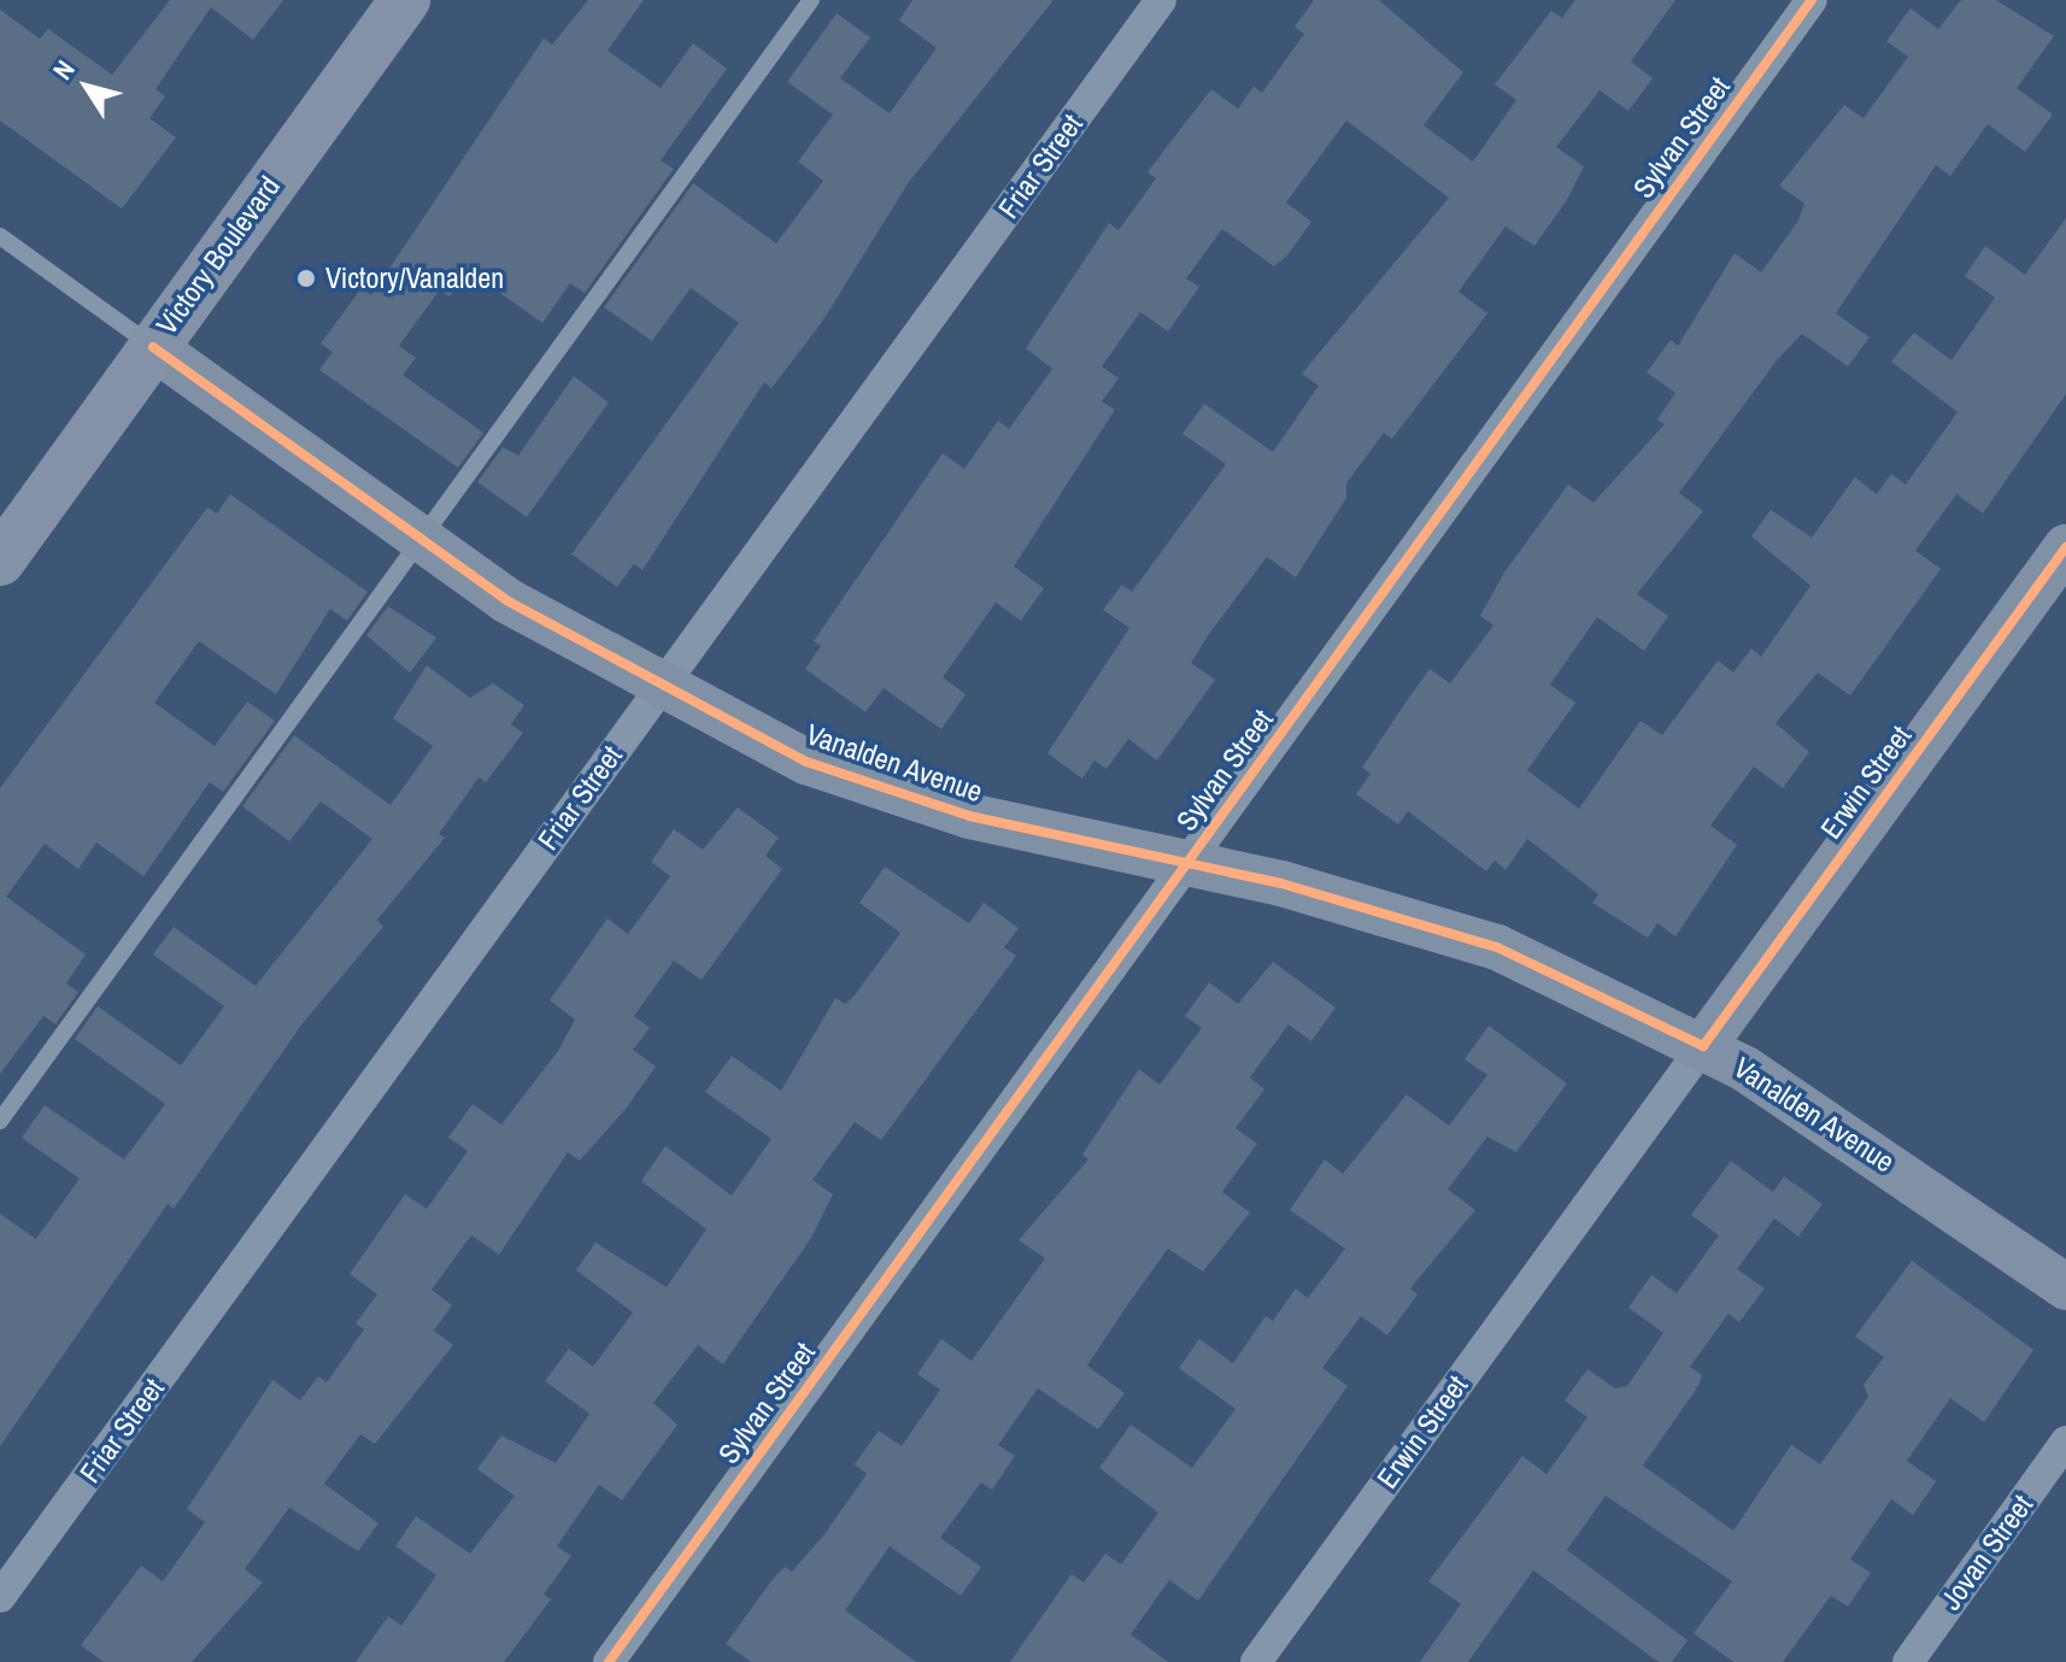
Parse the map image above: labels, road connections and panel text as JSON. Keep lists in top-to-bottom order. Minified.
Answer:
{"streets":{"main road":["Victory Boulevard"],"street":["Sylvan Street","Friar Street","Vanalden Avenue","Erwin Street","Jovan Street"]},"crossings":[["Sylvan Street","Vanalden Avenue"],["Friar Street","Vanalden Avenue"],["Victory Boulevard","Vanalden Avenue"],["Vanalden Avenue","Erwin Street"]],"places":["Victory/Vanalden"],"north":"top left"}
